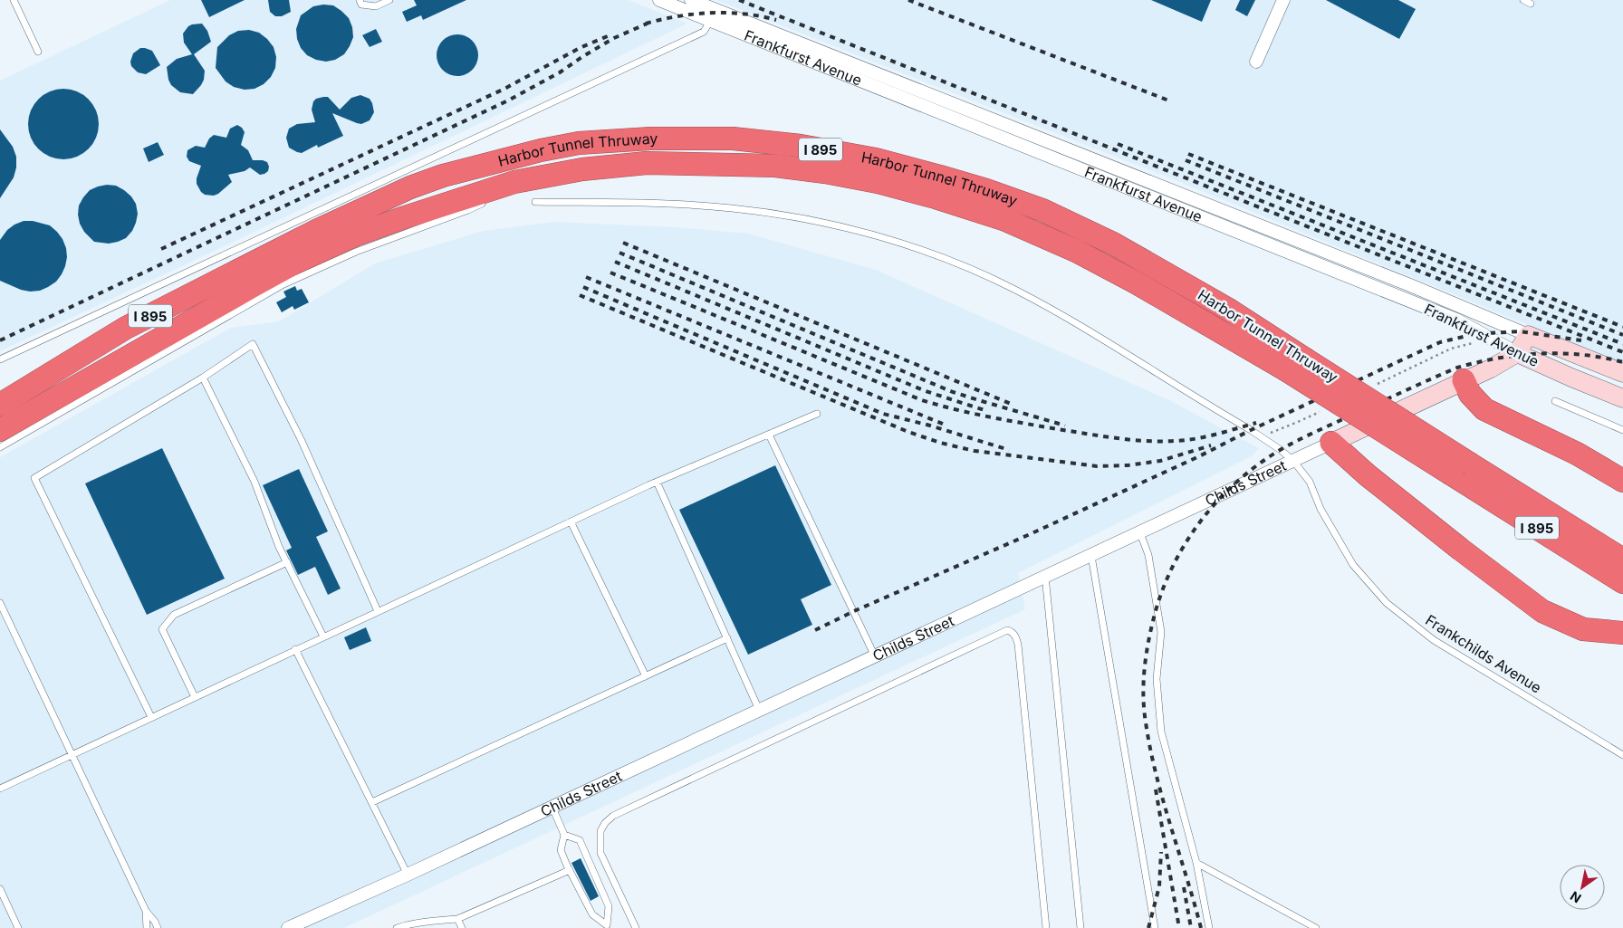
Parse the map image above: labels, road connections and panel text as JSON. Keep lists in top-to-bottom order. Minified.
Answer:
{"streets":{"highway":["I 895","Harbor Tunnel Thruway"],"main road":["Frankfurst Avenue","Childs Street"],"lane":["Frankchilds Avenue"]},"crossings":[["Frankfurst Avenue","Childs Street"],["Childs Street","Frankchilds Avenue"]],"north":"bottom left"}
